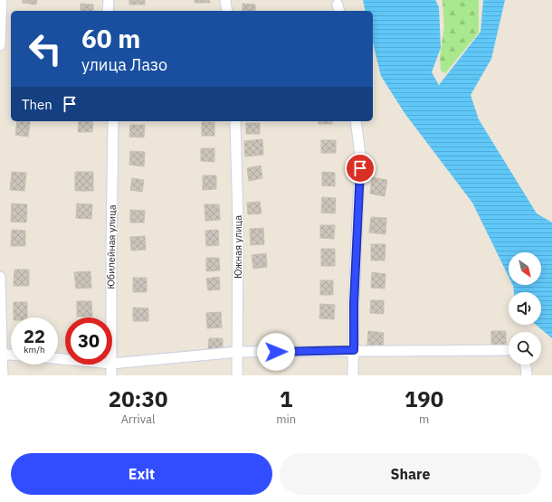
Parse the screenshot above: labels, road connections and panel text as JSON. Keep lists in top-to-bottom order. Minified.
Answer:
{"streets":{"street":["Юбилейная улица","Южная улица"]},"north":"bottom right","page":{"turn":["60 m","улица Лазо"],"then":"Then","speed":"22 km/h","limit":"30","eta":["20:30","Arrival","1","min","190","m"],"buttons":["Exit","Share"]}}
